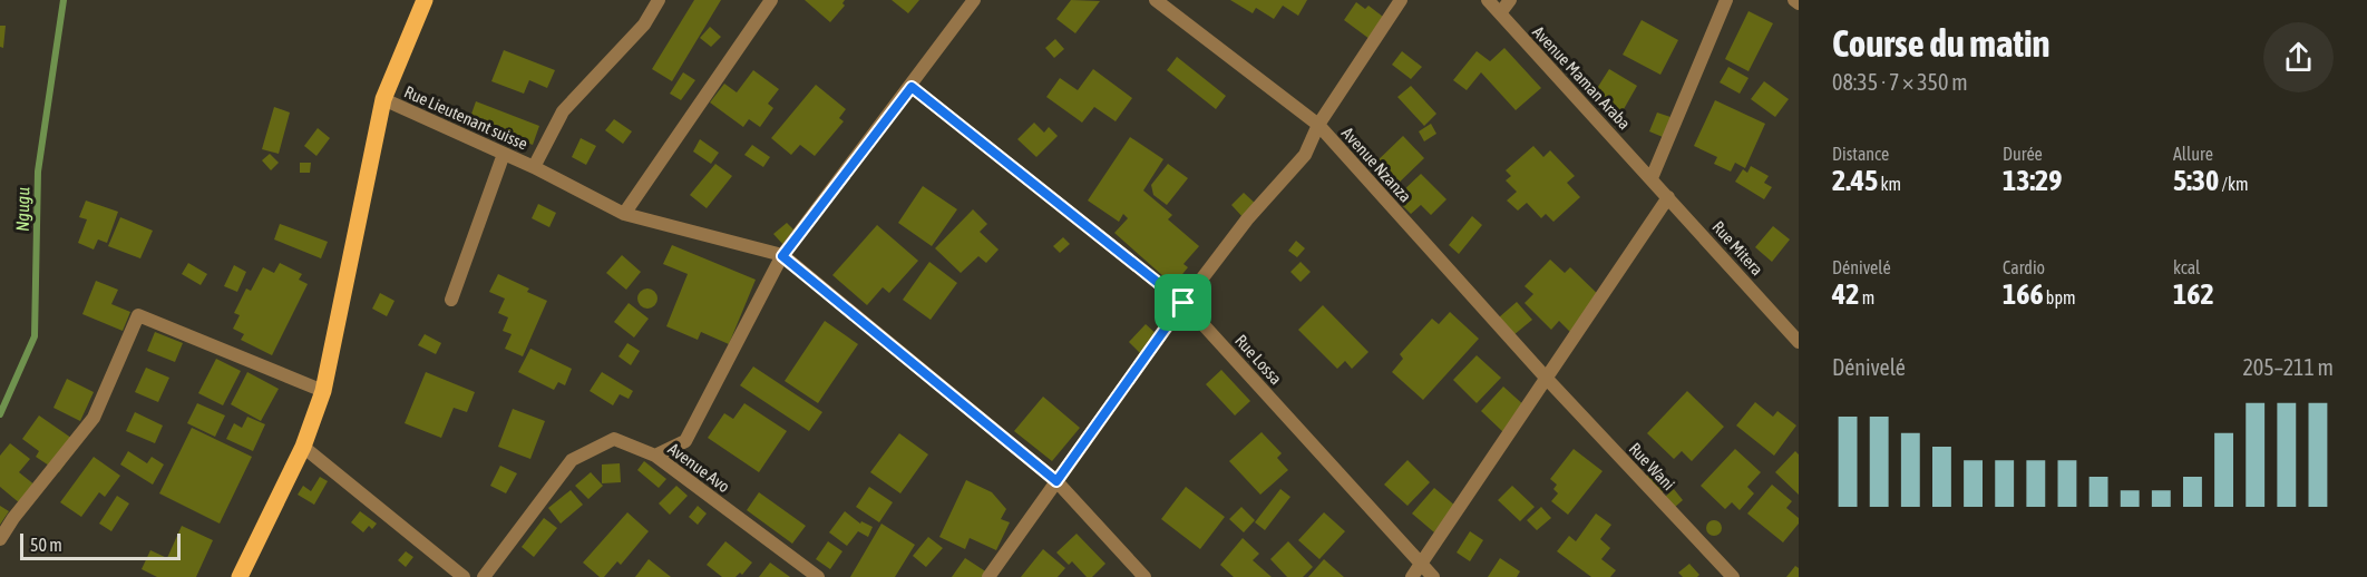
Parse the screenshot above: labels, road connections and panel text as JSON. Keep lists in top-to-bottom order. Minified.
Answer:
{"streets":{"street":["Avenue Maman Araba","Rue Lieutenant suisse","Avenue Nzanza","Rue Mitera","Rue Lossa","Rue Wani","Avenue Avo"]},"crossings":[["Avenue Maman Araba","Rue Mitera"],["Avenue Nzanza","Rue Wani"]],"water":["Ngugu"],"scale_bar":"50 m","page":{"heading":["Course du matin","08:35 · 7 × 350 m"],"stats":[["Distance","2.45 km"],["Durée","13:29"],["Allure","5:30 /km"],["Dénivelé","42 m"],["Cardio","166 bpm"],["kcal","162"]],"chart":["Dénivelé","205–211 m"],"scale":"50 m"}}
